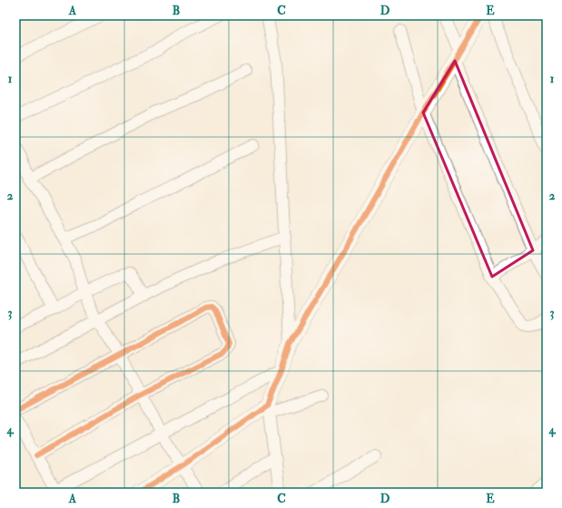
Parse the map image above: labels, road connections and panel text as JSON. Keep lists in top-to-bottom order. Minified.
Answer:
{"grid":{"columns":["A","B","C","D","E"],"rows":["1","2","3","4"]}}
